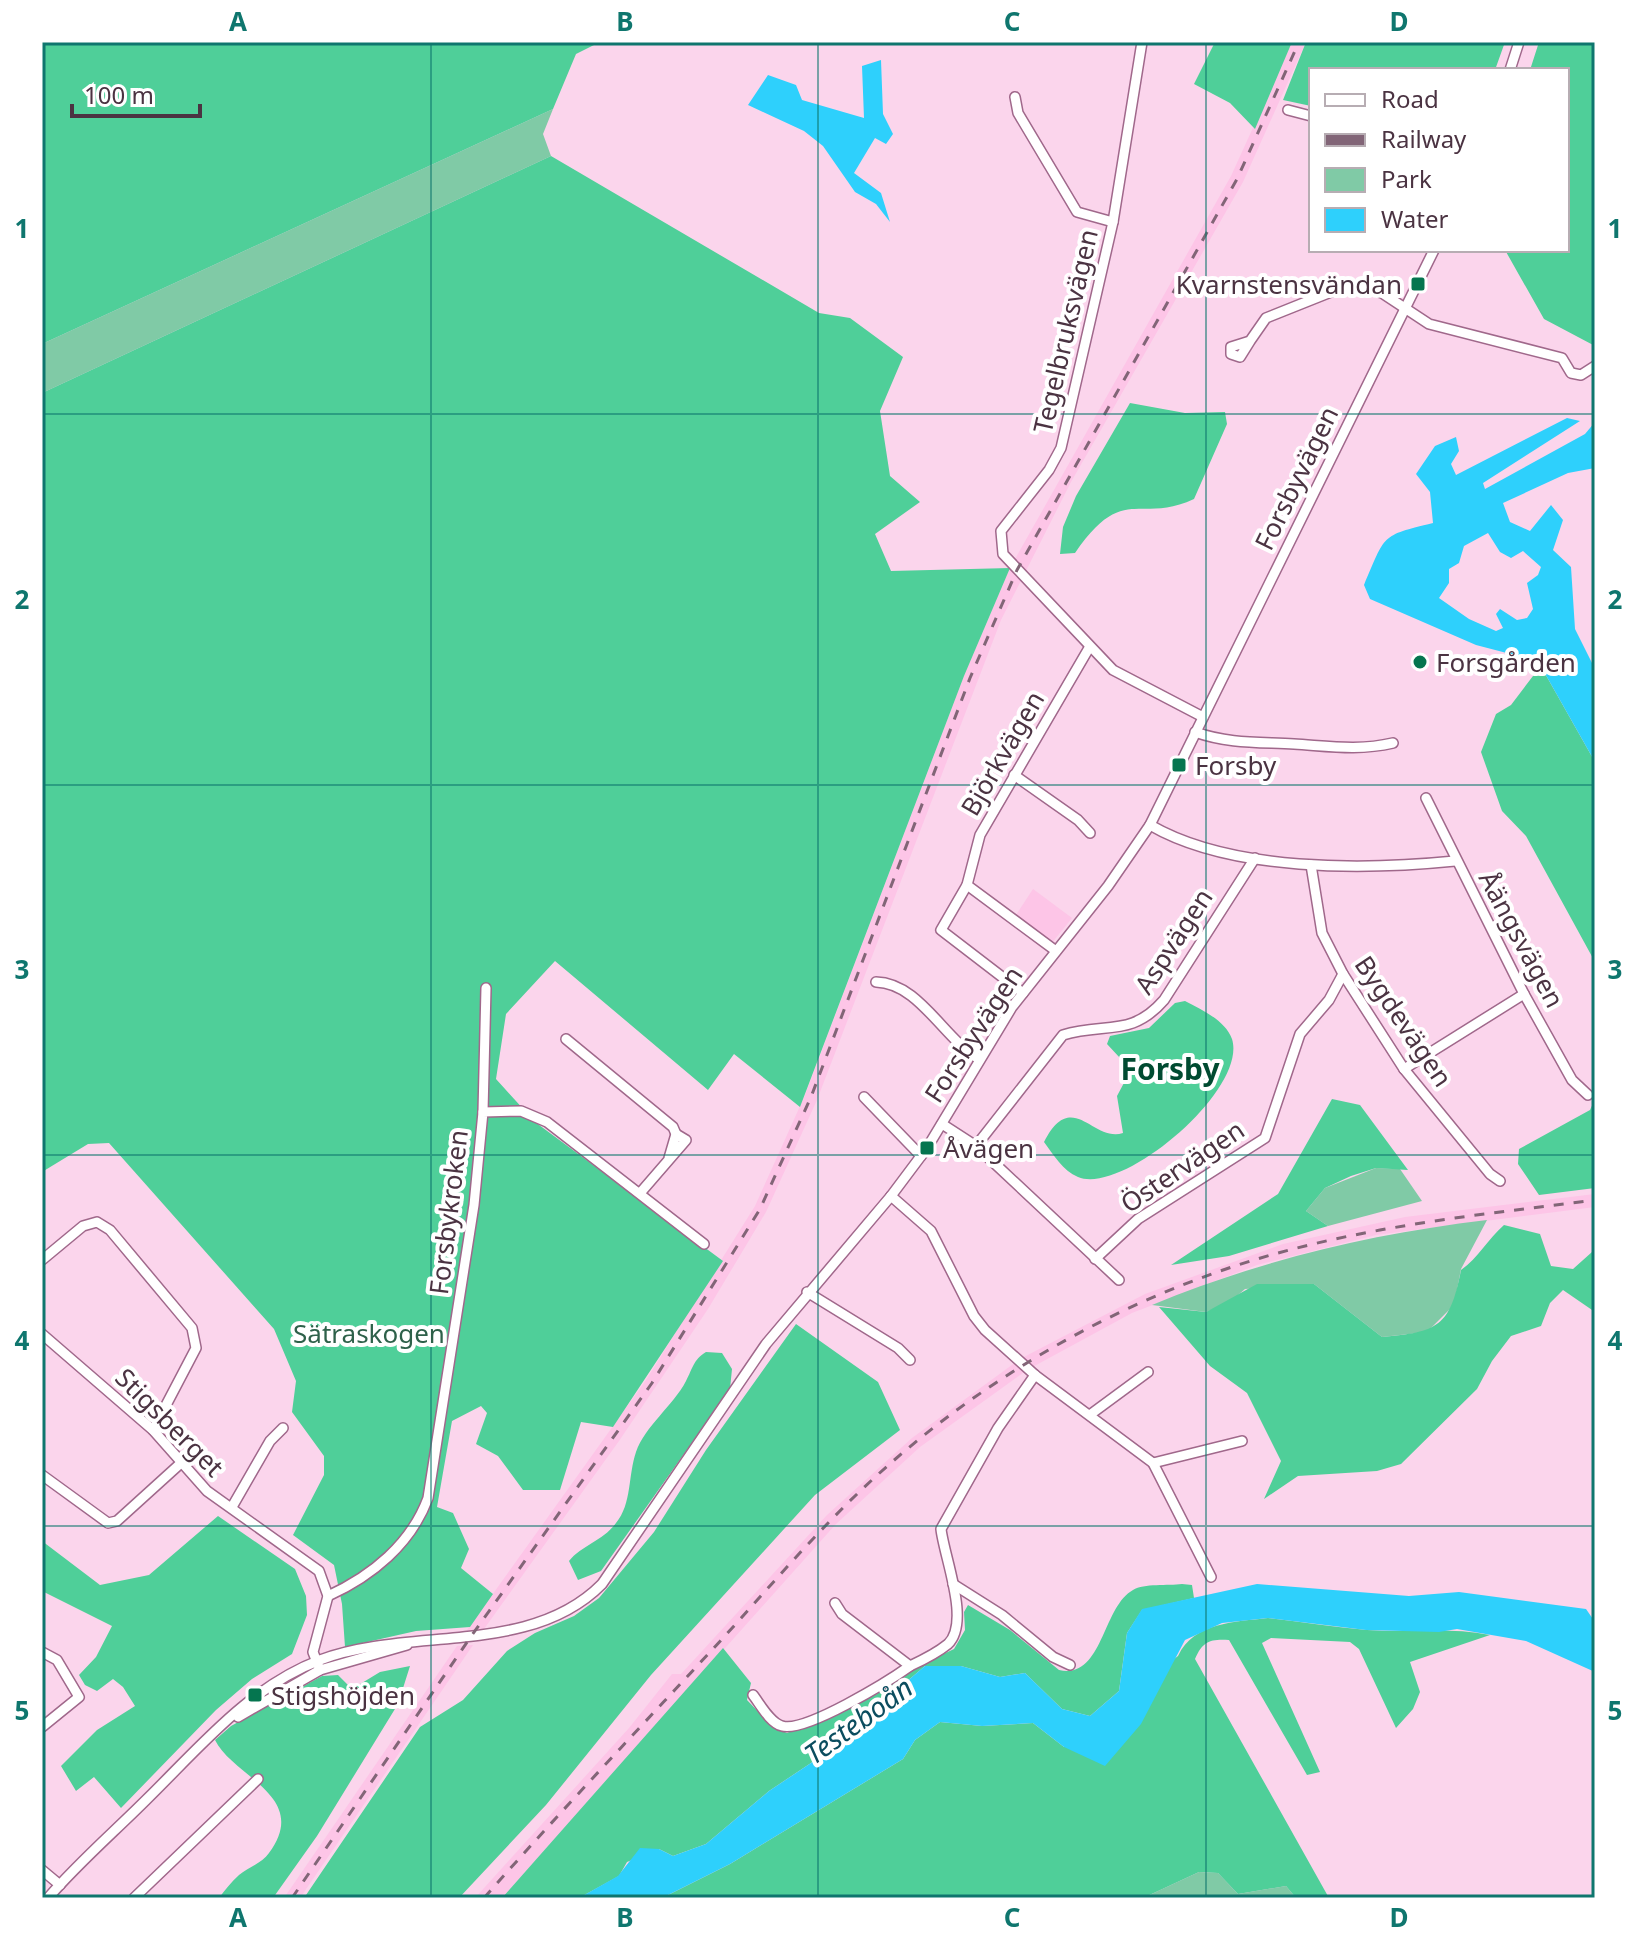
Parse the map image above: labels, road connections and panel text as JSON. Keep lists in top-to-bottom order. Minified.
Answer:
{"streets":{"street":["Tegelbruksvägen","Forsbyvägen","Björkvägen","Åängsvägen","Aspvägen","Bygdevägen","Östervägen","Forsbykroken","Stigsberget"]},"crossings":[["Tegelbruksvägen","Forsbyvägen"],["Tegelbruksvägen","Björkvägen"],["Forsbyvägen","Björkvägen"],["Bygdevägen","Östervägen"],["Forsbykroken","Stigsberget"]],"districts":["Forsby"],"water":["Testeboån"],"parks":["Sätraskogen"],"places":{"transit":["Kvarnstensvändan","Forsby","Åvägen","Stigshöjden"],"other":["Forsgården"]},"legend":["Road","Railway","Park","Water"],"scale_bar":"100 m","grid":{"columns":["A","B","C","D"],"rows":["1","2","3","4","5"]}}
